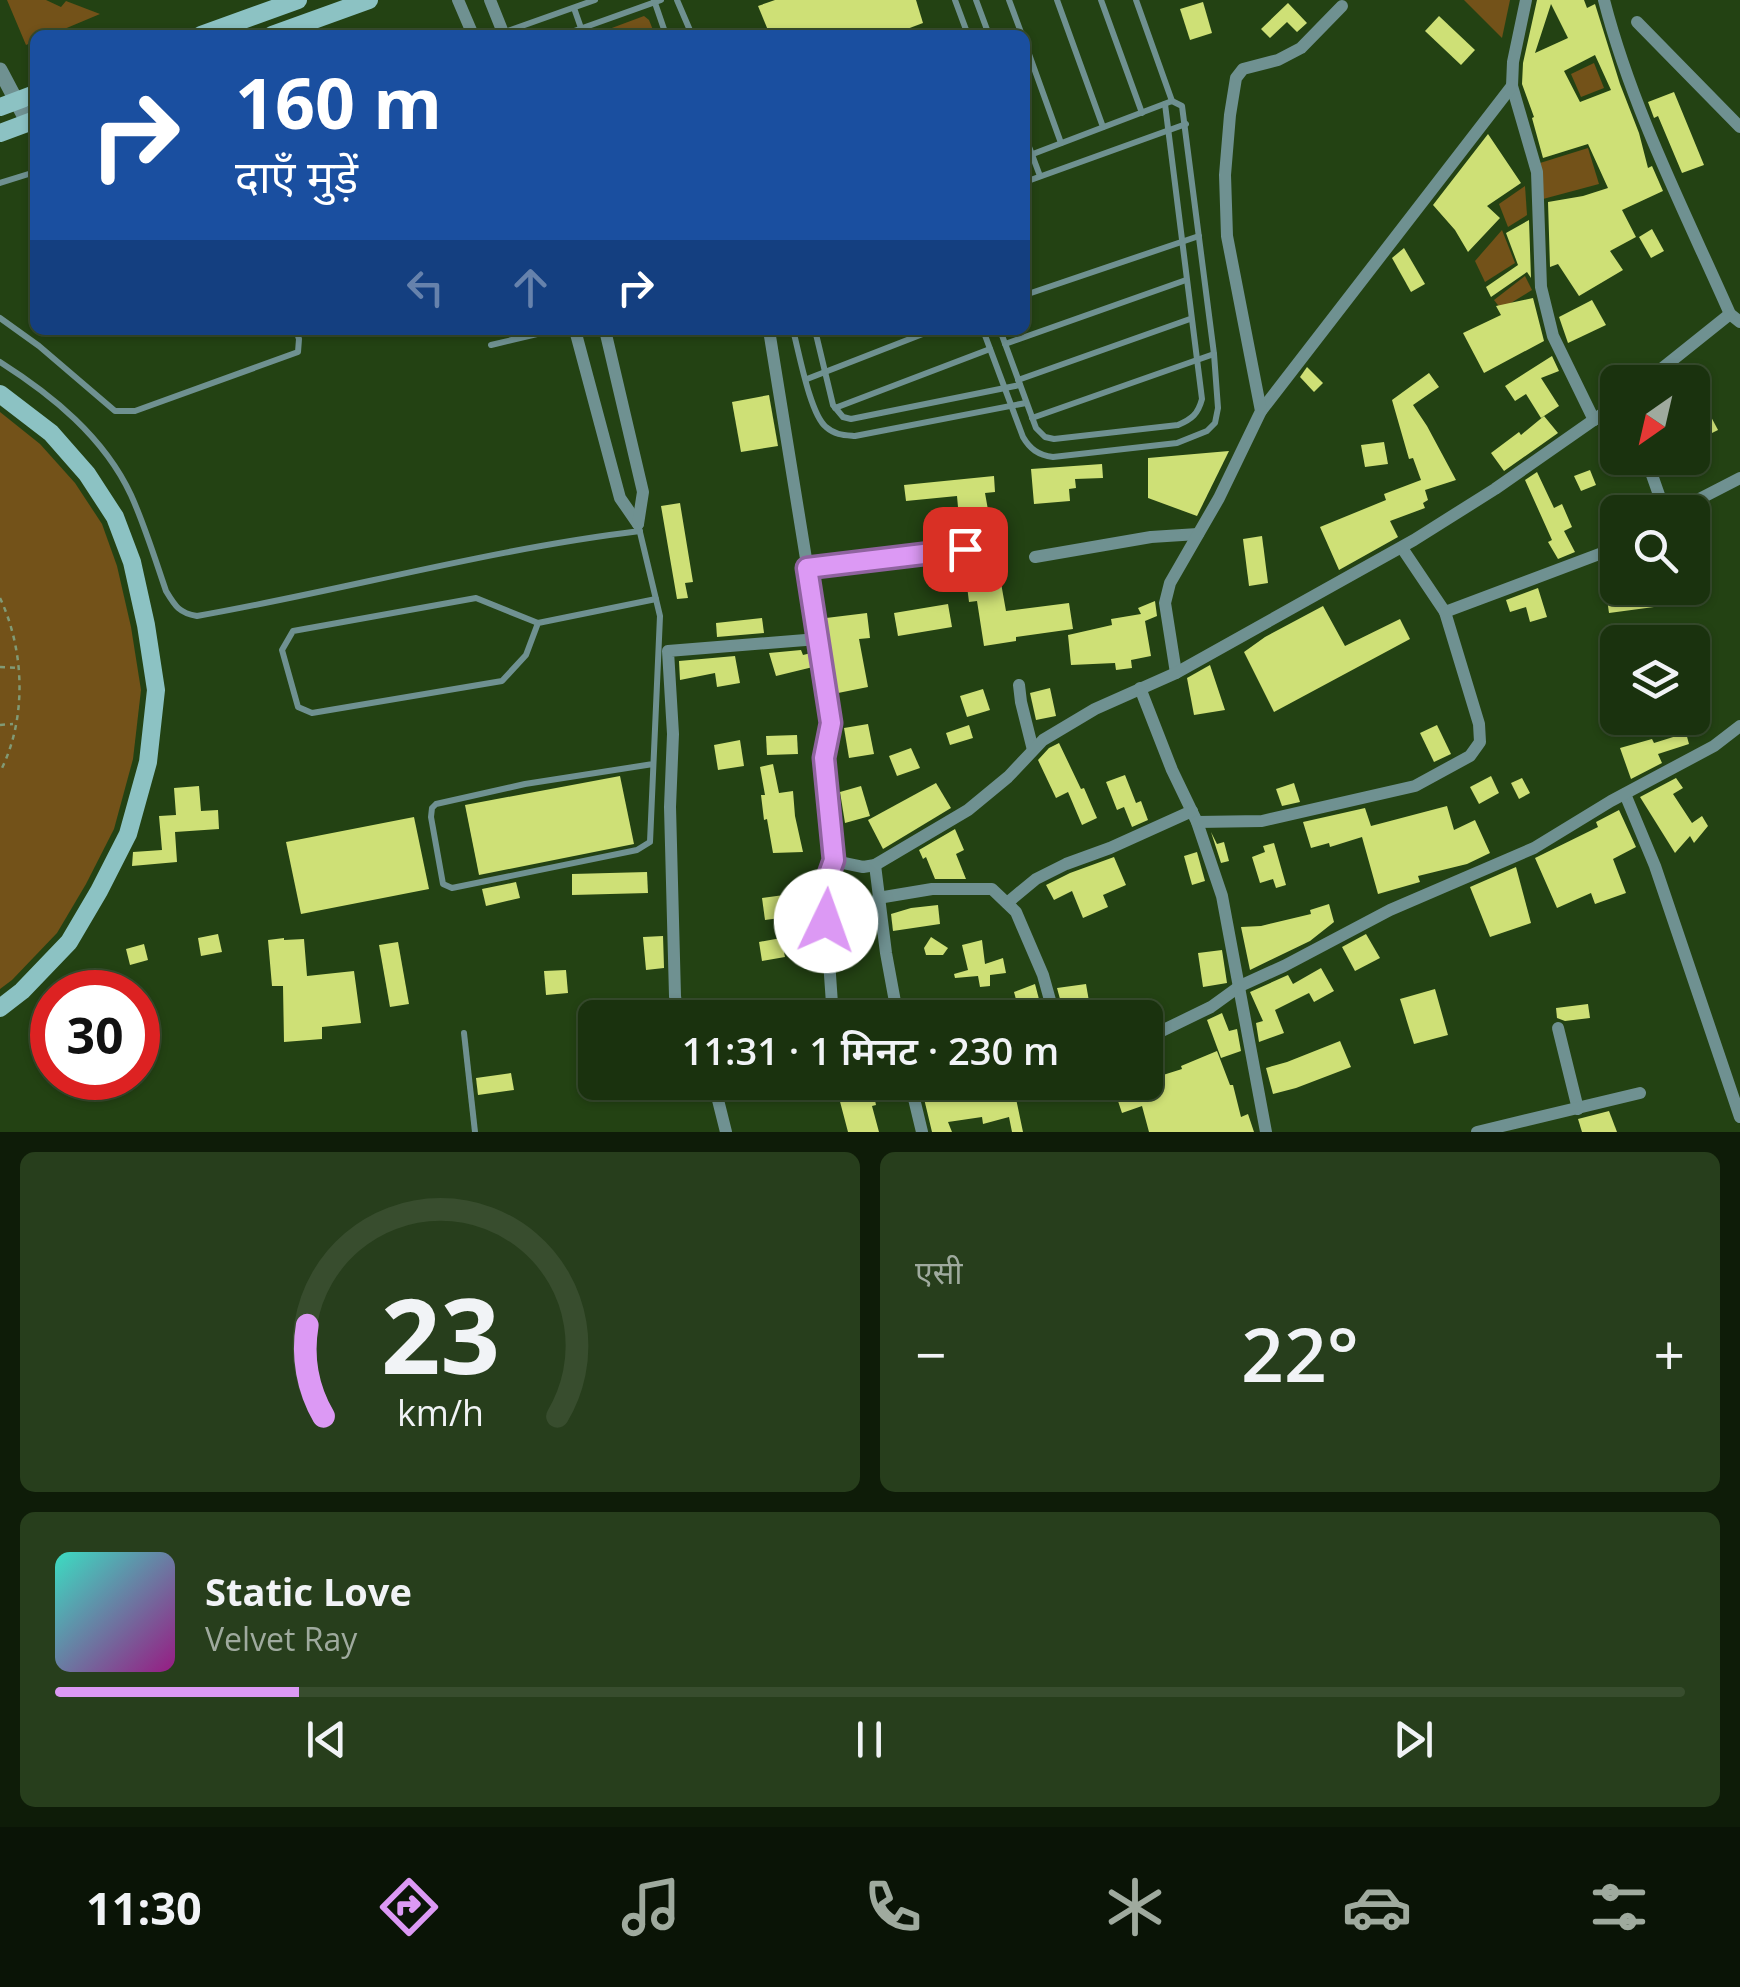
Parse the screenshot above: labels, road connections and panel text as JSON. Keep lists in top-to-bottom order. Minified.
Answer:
{"north":"bottom left","page":{"turn":["160 m","दाएँ मुड़ें"],"limit":"30","trip":"11:31 · 1 मिनट · 230 m","tile":"एसी","heat":["−","22°","+"],"song":["Static Love","Velvet Ray"],"tabs":"11:30","gauge":["23","km/h"]}}
